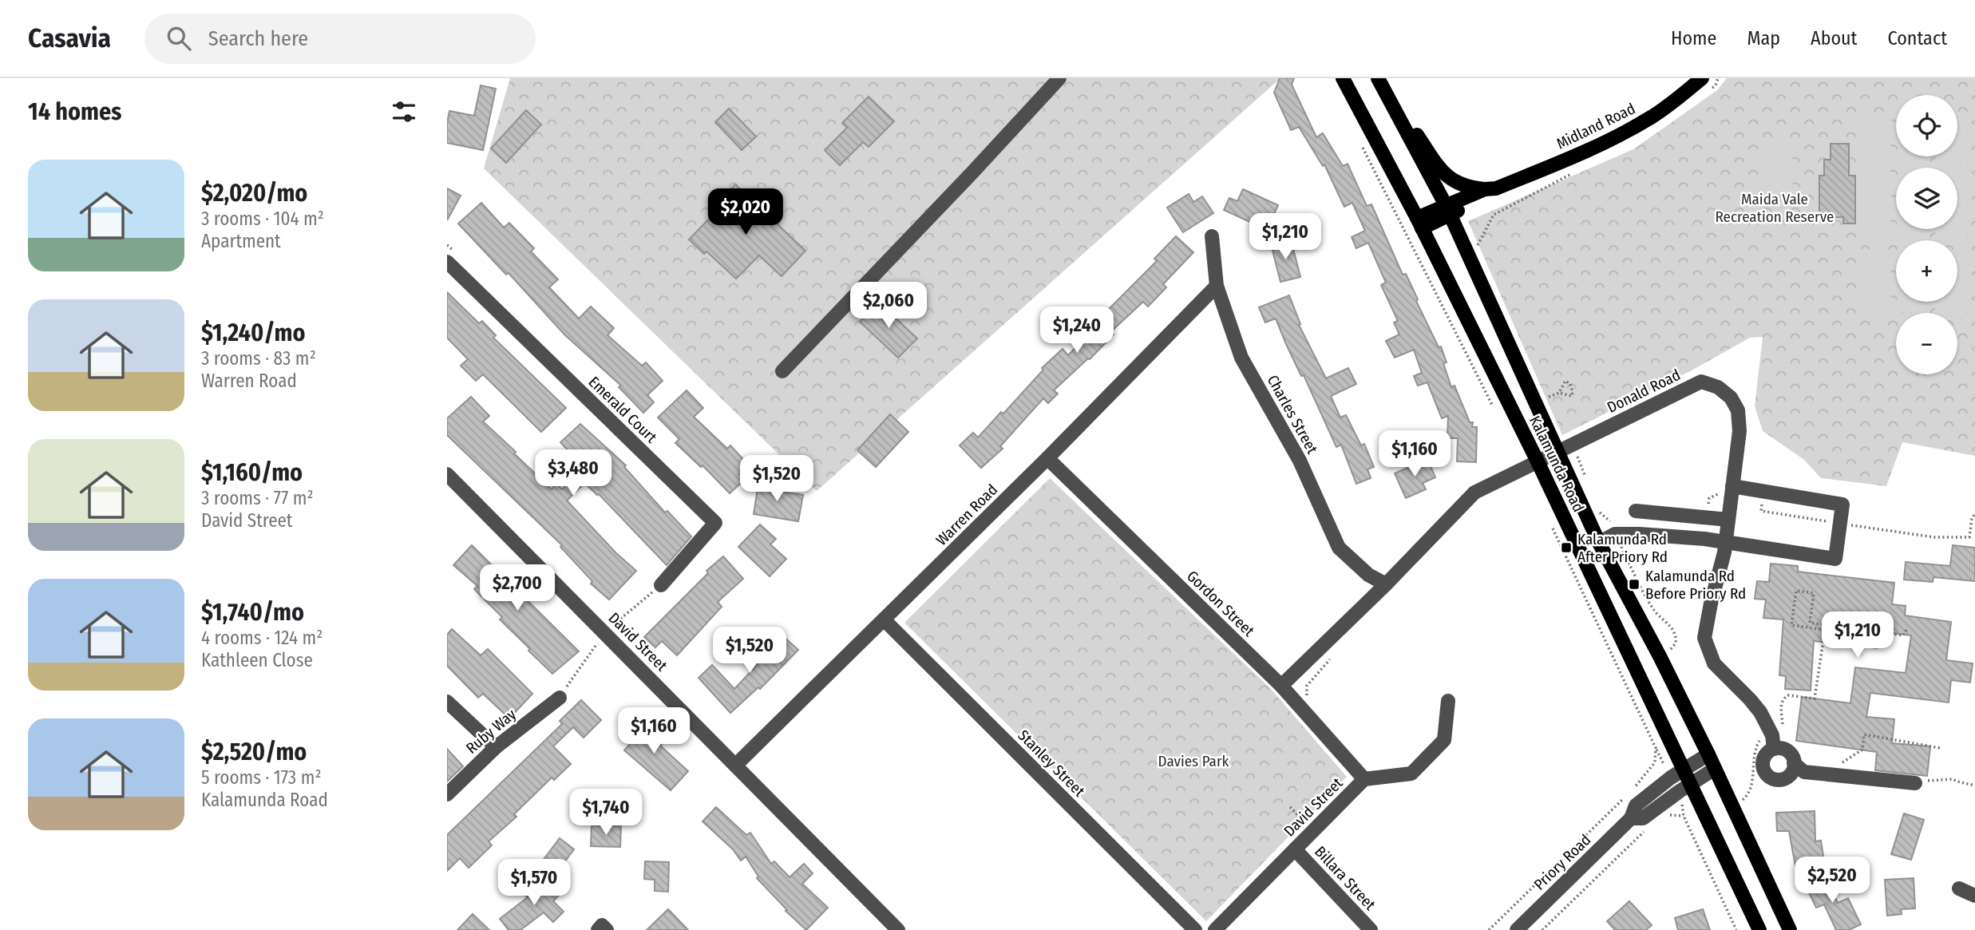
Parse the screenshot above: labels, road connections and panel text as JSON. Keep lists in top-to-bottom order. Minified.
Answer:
{"streets":{"main road":["Midland Road","Kalamunda Road"],"street":["Donald Road","Emerald Court","Charles Street","Warren Road","Gordon Street","David Street","Ruby Way","Stanley Street","Priory Road","Billara Street"]},"crossings":[["Midland Road","Kalamunda Road"],["Donald Road","Charles Street"],["Donald Road","Kalamunda Road"],["Donald Road","Gordon Street"],["Charles Street","Warren Road"],["Kalamunda Road","Priory Road"],["Warren Road","Gordon Street"],["Warren Road","David Street"],["Warren Road","Stanley Street"],["Gordon Street","David Street"],["David Street","Billara Street"]],"parks":["Maida Vale Recreation Reserve","Davies Park"],"places":{"transit":["Kalamunda Rd After Priory Rd","Kalamunda Rd Before Priory Rd"]},"page":{"header":"Casavia","search":"Search here","nav":["Home","Map","About","Contact"],"heading":"14 homes","map_buttons":["+","−"],"list":[{"name":"$2,020/mo","note":"3 rooms · 104 m² · Apartment"},{"name":"$1,240/mo","note":"3 rooms · 83 m² · Warren Road"},{"name":"$1,160/mo","note":"3 rooms · 77 m² · David Street"},{"name":"$1,740/mo","note":"4 rooms · 124 m² · Kathleen Close"},{"name":"$2,520/mo","note":"5 rooms · 173 m² · Kalamunda Road"}],"price":["$2,020","$1,210","$2,060","$1,240","$1,160","$3,480","$1,520","$2,700","$1,210","$1,520","$1,160","$1,740","$2,520","$1,570"]}}
